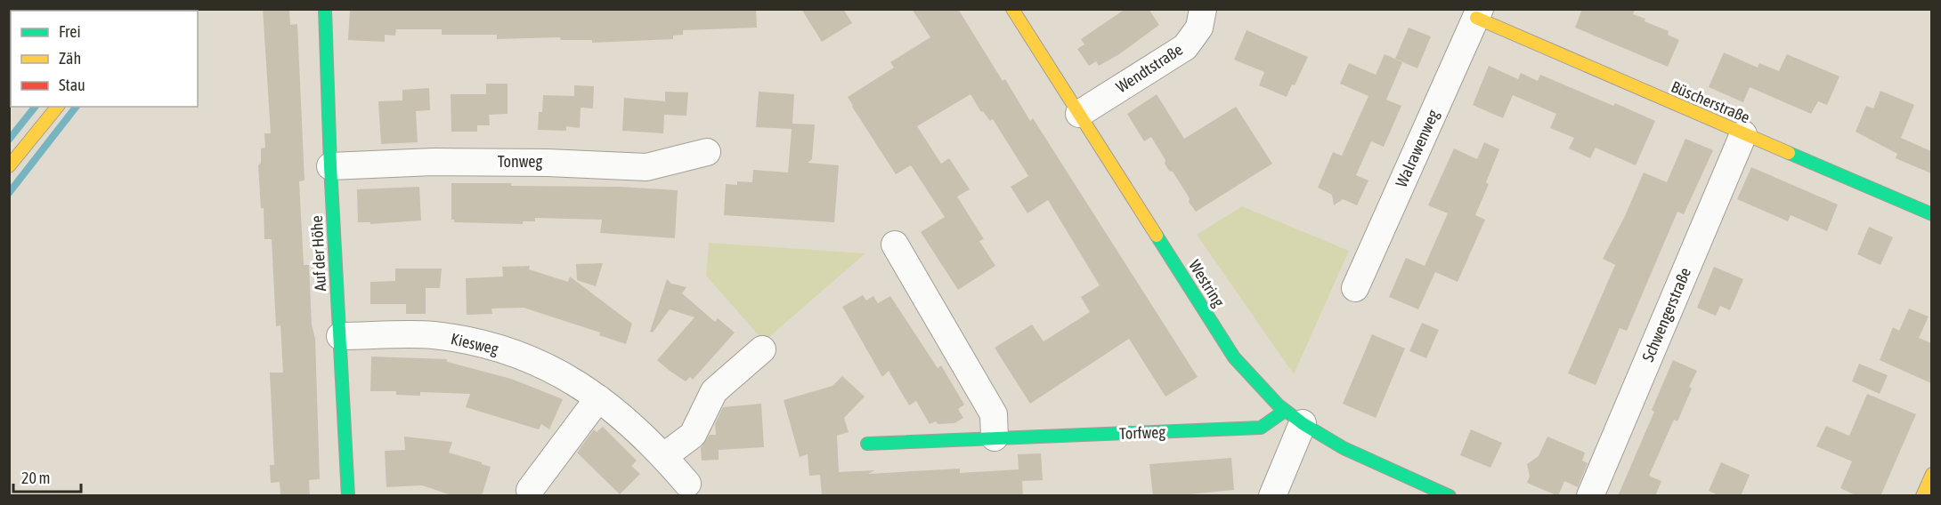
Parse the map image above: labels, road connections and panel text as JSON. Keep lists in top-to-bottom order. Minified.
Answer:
{"streets":{"street":["Wendtstraße","Büscherstraße","Walrawenweg","Tonweg","Auf der Höhe","Westring","Schwengerstraße","Kiesweg","Torfweg"]},"crossings":[["Wendtstraße","Westring"],["Büscherstraße","Walrawenweg"],["Büscherstraße","Schwengerstraße"],["Tonweg","Auf der Höhe"],["Auf der Höhe","Kiesweg"],["Westring","Torfweg"]],"legend":["Frei","Zäh","Stau"],"scale_bar":"20 m"}
